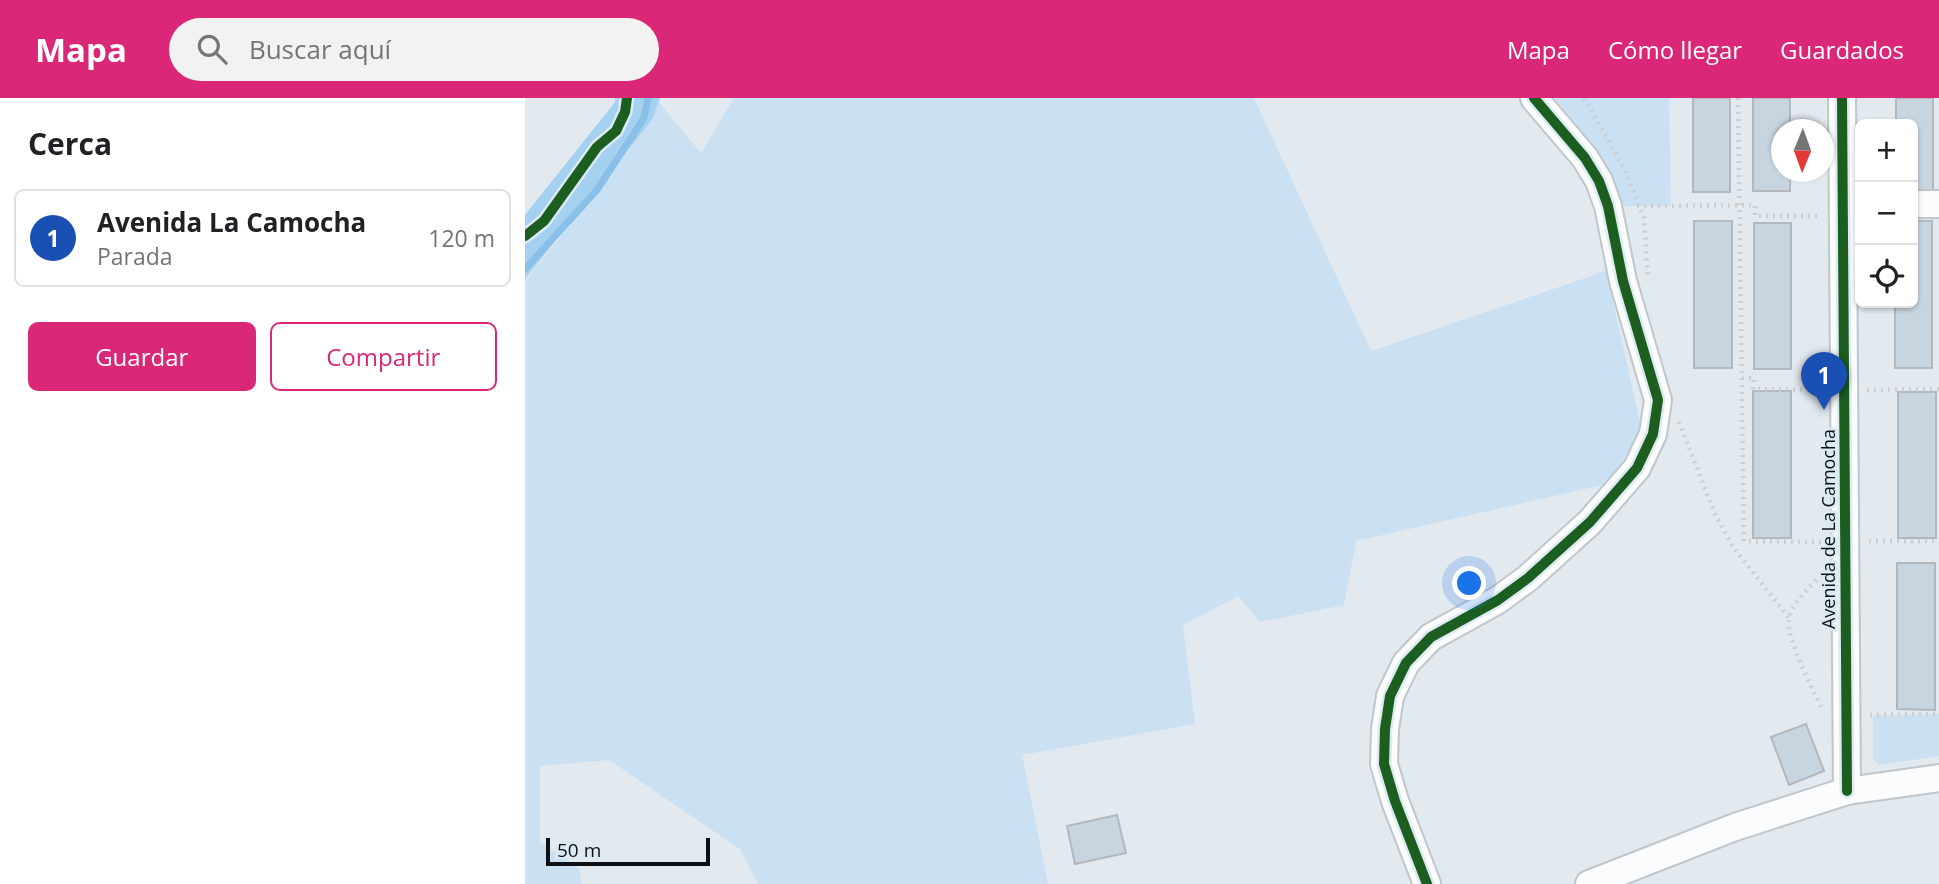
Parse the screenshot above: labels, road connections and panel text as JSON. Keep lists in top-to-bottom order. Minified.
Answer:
{"streets":{"street":["Avenida de La Camocha"]},"scale_bar":"50 m","north":"bottom","page":{"header":"Mapa","search":"Buscar aquí","nav":["Mapa","Cómo llegar","Guardados"],"heading":"Cerca","map_buttons":["+","−"],"list":[{"mark":"1","name":"Avenida La Camocha","note":"Parada","value":"120 m"}],"buttons":["Guardar","Compartir"],"pins":"1","scale":"50 m"}}
